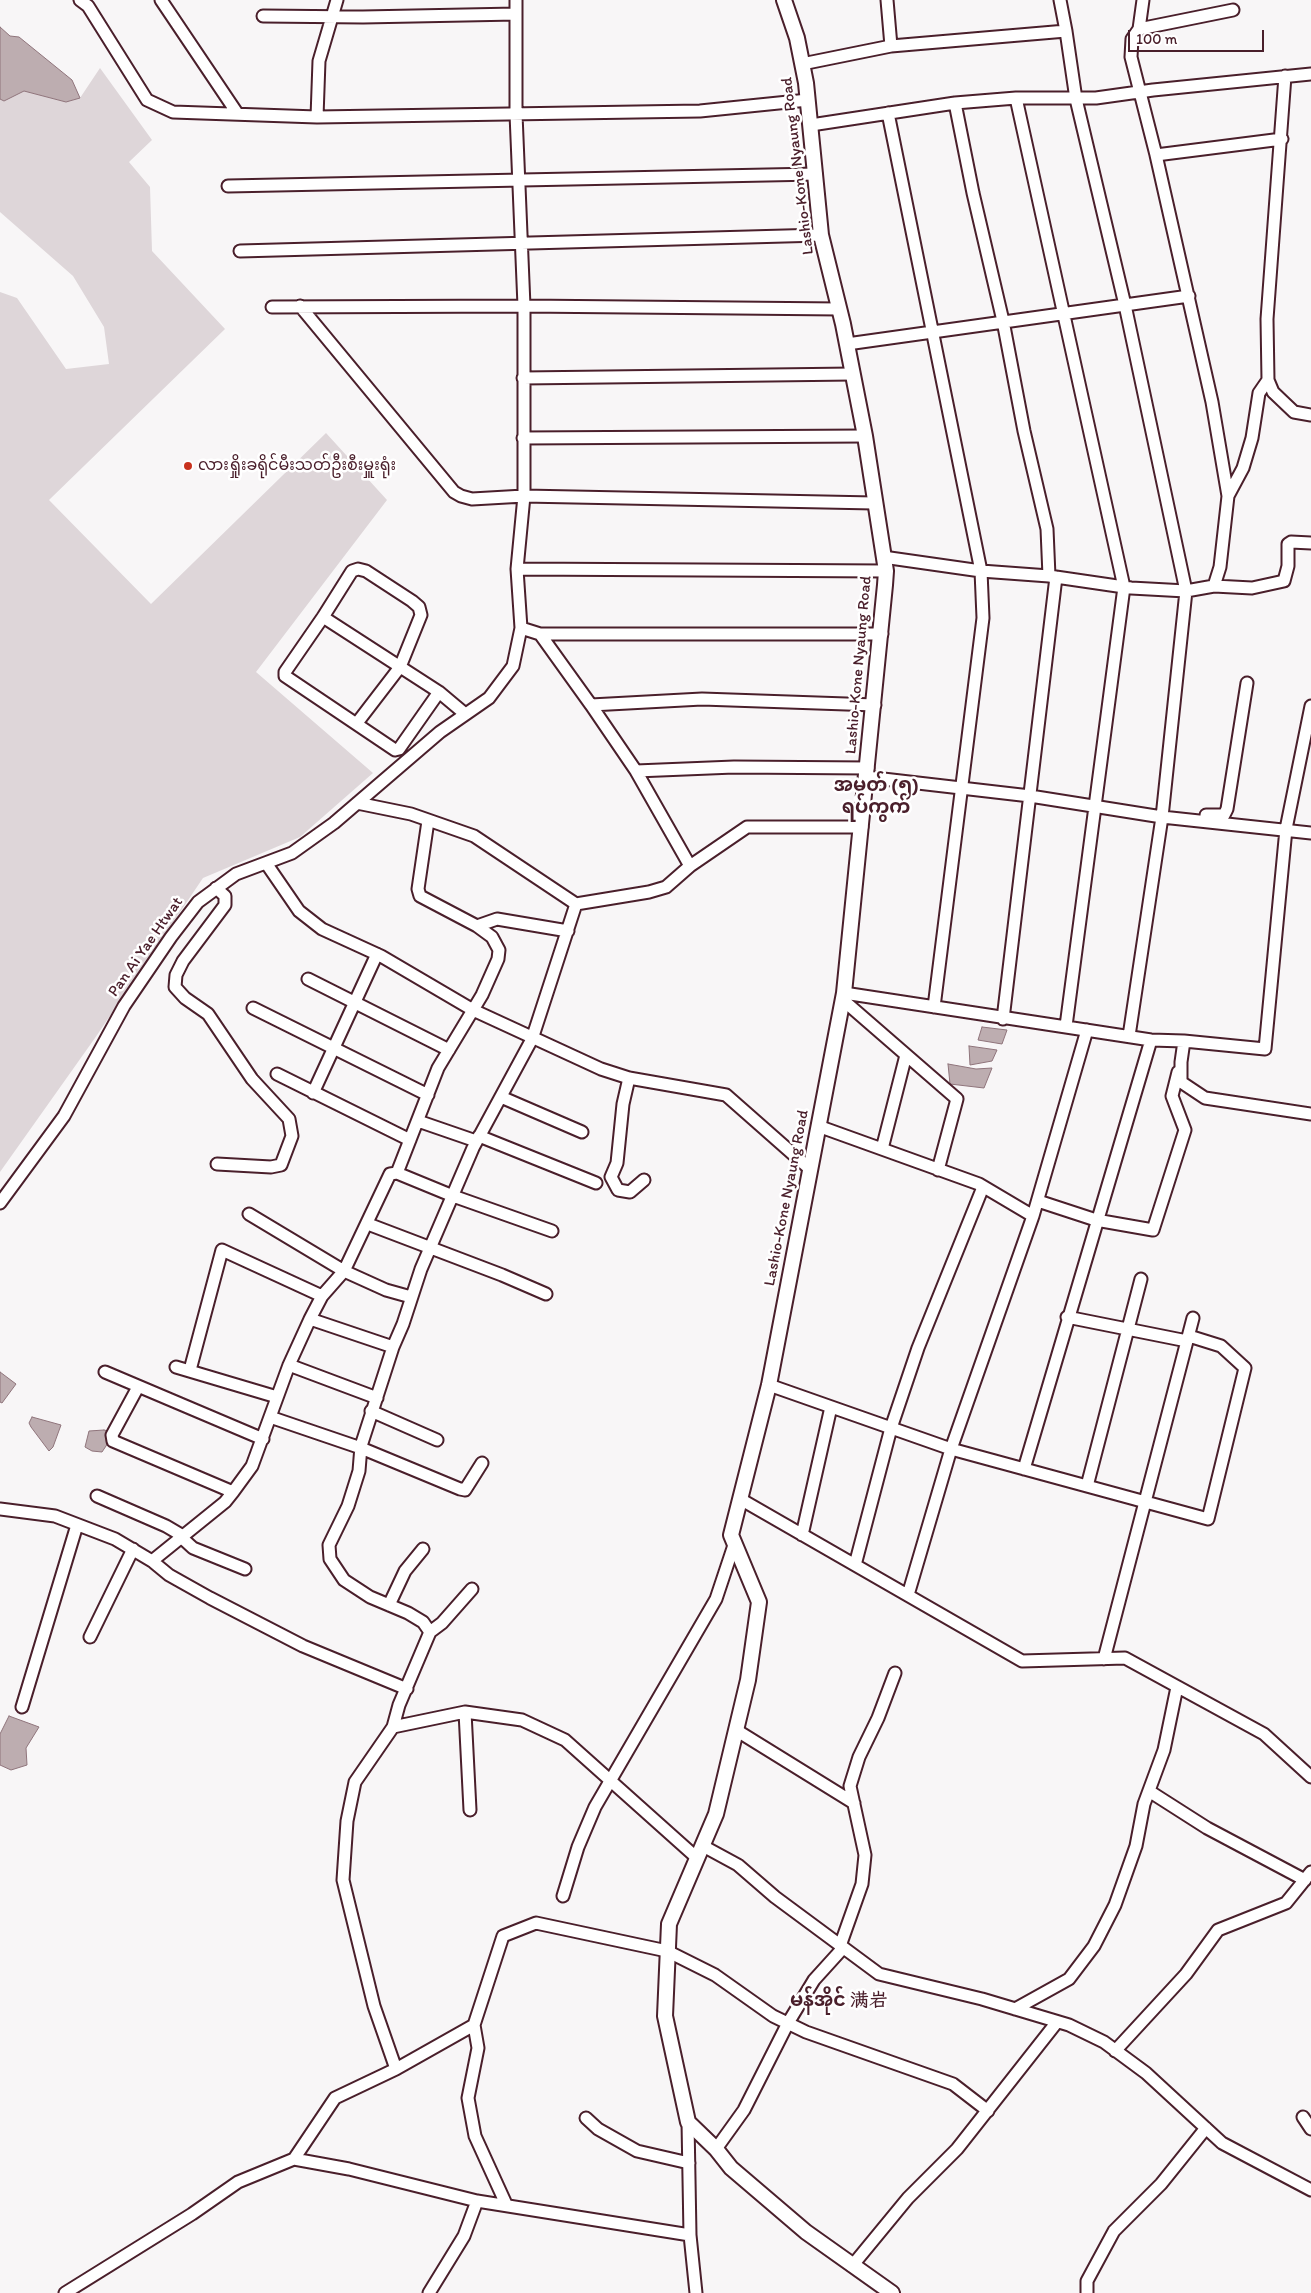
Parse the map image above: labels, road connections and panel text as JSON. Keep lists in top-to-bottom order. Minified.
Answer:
{"streets":{"main road":["Lashio-Kone Nyaung Road"],"street":["Pan Ai Yae Htwat"]},"districts":["အမှတ် (၅) ရပ်ကွက်","မန်အိုင် 满岩"],"places":["လားရှိုးခရိုင်မီးသတ်ဦးစီးမှူးရုံး"],"scale_bar":"100 m"}
